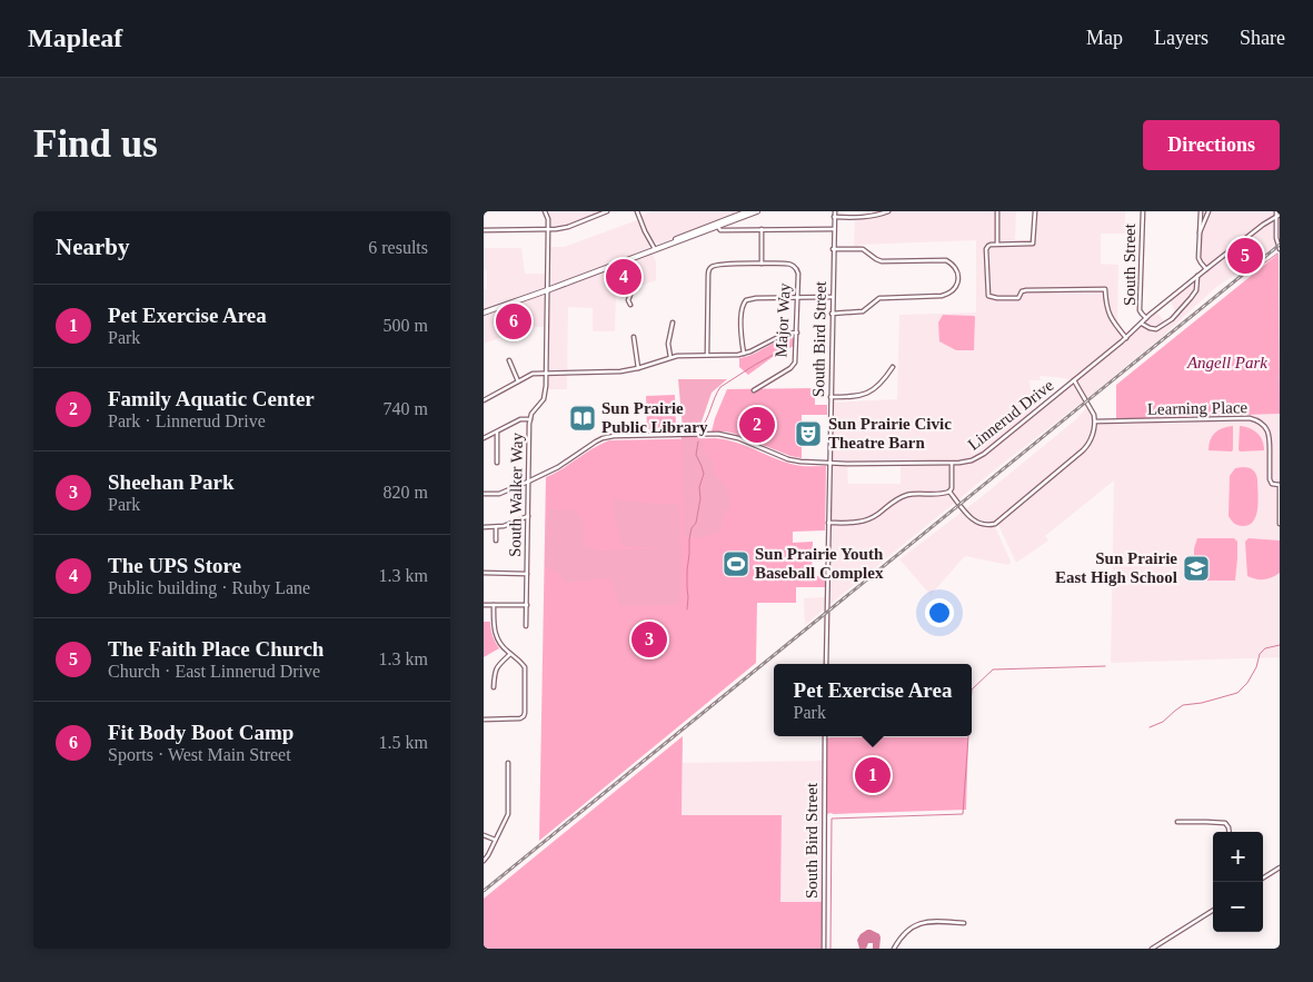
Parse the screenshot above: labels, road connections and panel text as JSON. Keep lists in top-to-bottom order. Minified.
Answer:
{"streets":{"street":["South Street","Major Way","South Bird Street","Learning Place","Linnerud Drive","South Walker Way"]},"crossings":[["South Street","Linnerud Drive"],["South Bird Street","Linnerud Drive"],["Linnerud Drive","South Walker Way"]],"parks":["Angell Park"],"places":{"library":["Sun Prairie Public Library"],"theatre":["Sun Prairie Civic Theatre Barn"],"sports":["Sun Prairie Youth Baseball Complex"],"school or university":["Sun Prairie East High School"]},"page":{"header":"Mapleaf","nav":["Map","Layers","Share"],"buttons":"Directions","title":"Find us","heading":["Nearby","6 results"],"pins":["5","4","6","2","3","1"],"list":[{"mark":"1","name":"Pet Exercise Area","note":"Park","value":"500 m"},{"mark":"2","name":"Family Aquatic Center","note":"Park · Linnerud Drive","value":"740 m"},{"mark":"3","name":"Sheehan Park","note":"Park","value":"820 m"},{"mark":"4","name":"The UPS Store","note":"Public building · Ruby Lane","value":"1.3 km"},{"mark":"5","name":"The Faith Place Church","note":"Church · East Linnerud Drive","value":"1.3 km"},{"mark":"6","name":"Fit Body Boot Camp","note":"Sports · West Main Street","value":"1.5 km"}],"popup":["Pet Exercise Area","Park"],"map_buttons":["+","−"]}}
